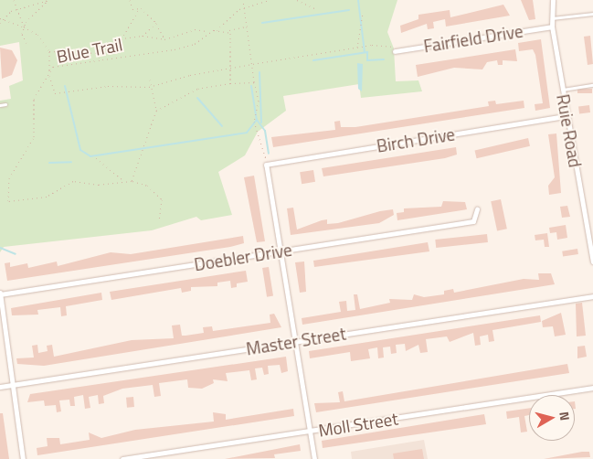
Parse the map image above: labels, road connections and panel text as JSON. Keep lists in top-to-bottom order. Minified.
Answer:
{"streets":{"street":["Fairfield Drive","Ruie Road","Birch Drive","Doebler Drive","Master Street","Moll Street"],"path":["Blue Trail"]},"crossings":[["Fairfield Drive","Ruie Road"],["Ruie Road","Birch Drive"]],"north":"right"}
